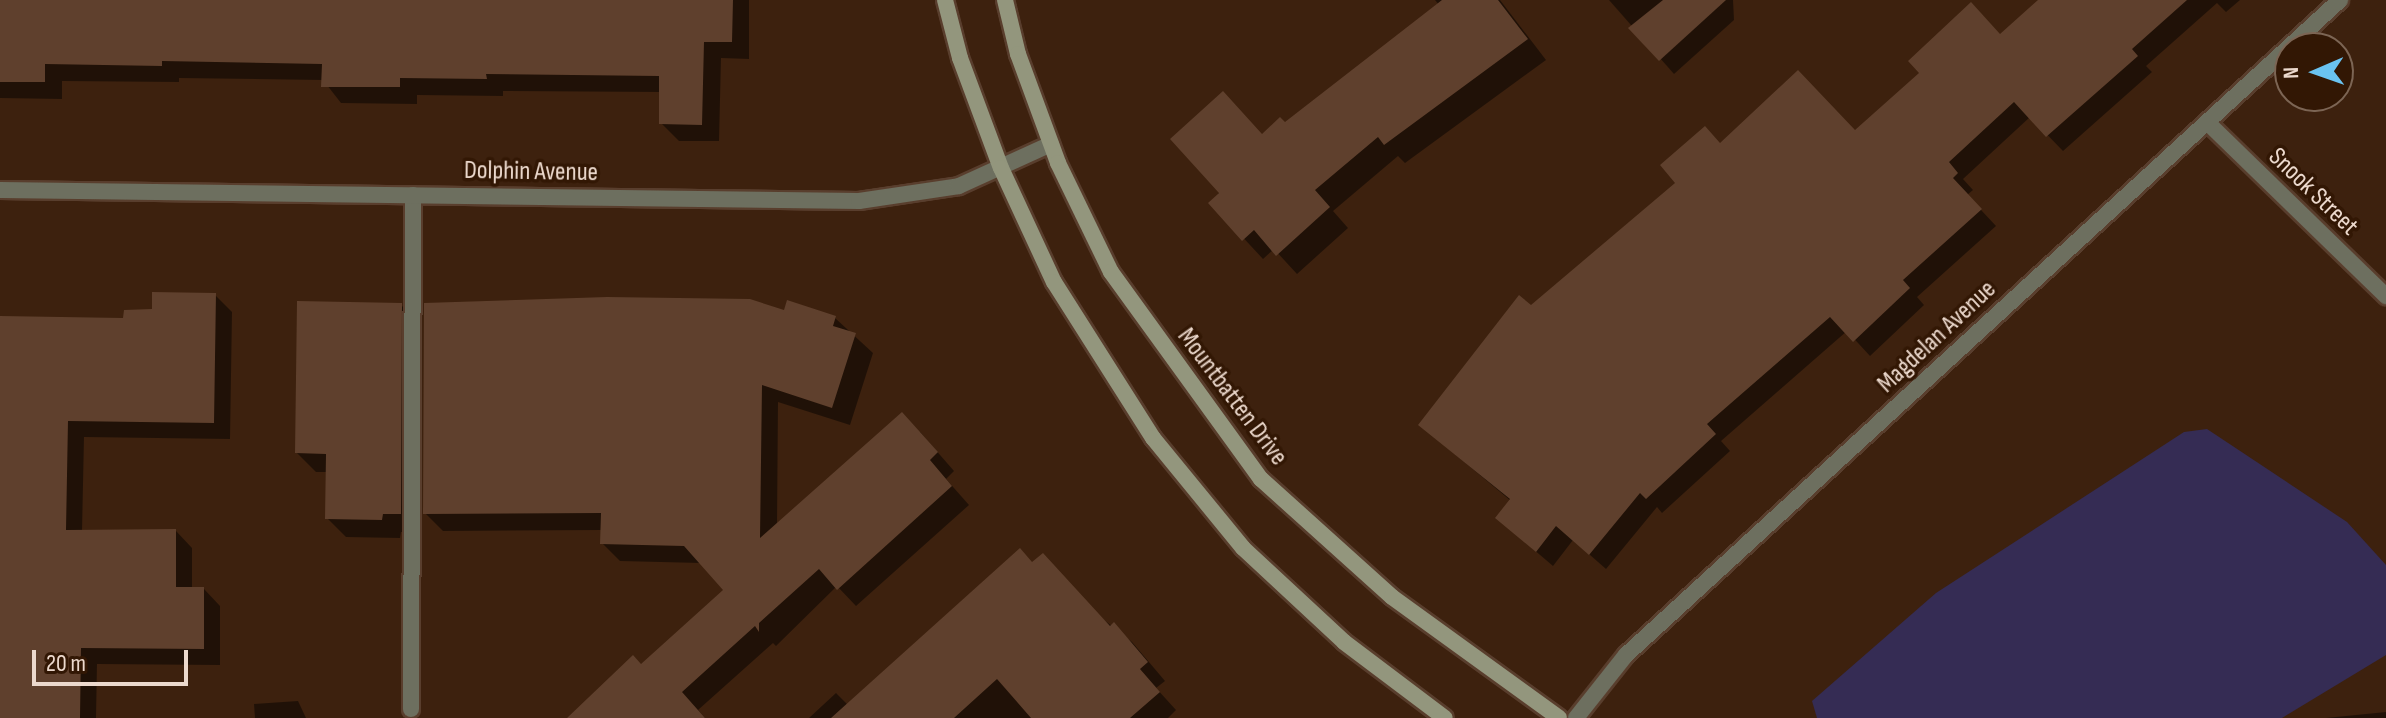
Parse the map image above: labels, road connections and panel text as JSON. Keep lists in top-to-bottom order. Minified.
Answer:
{"streets":{"main road":["Mountbatten Drive"],"street":["Dolphin Avenue","Snook Street","Magdelan Avenue"]},"crossings":[["Dolphin Avenue","Mountbatten Drive"],["Snook Street","Magdelan Avenue"]],"scale_bar":"20 m","north":"left"}
